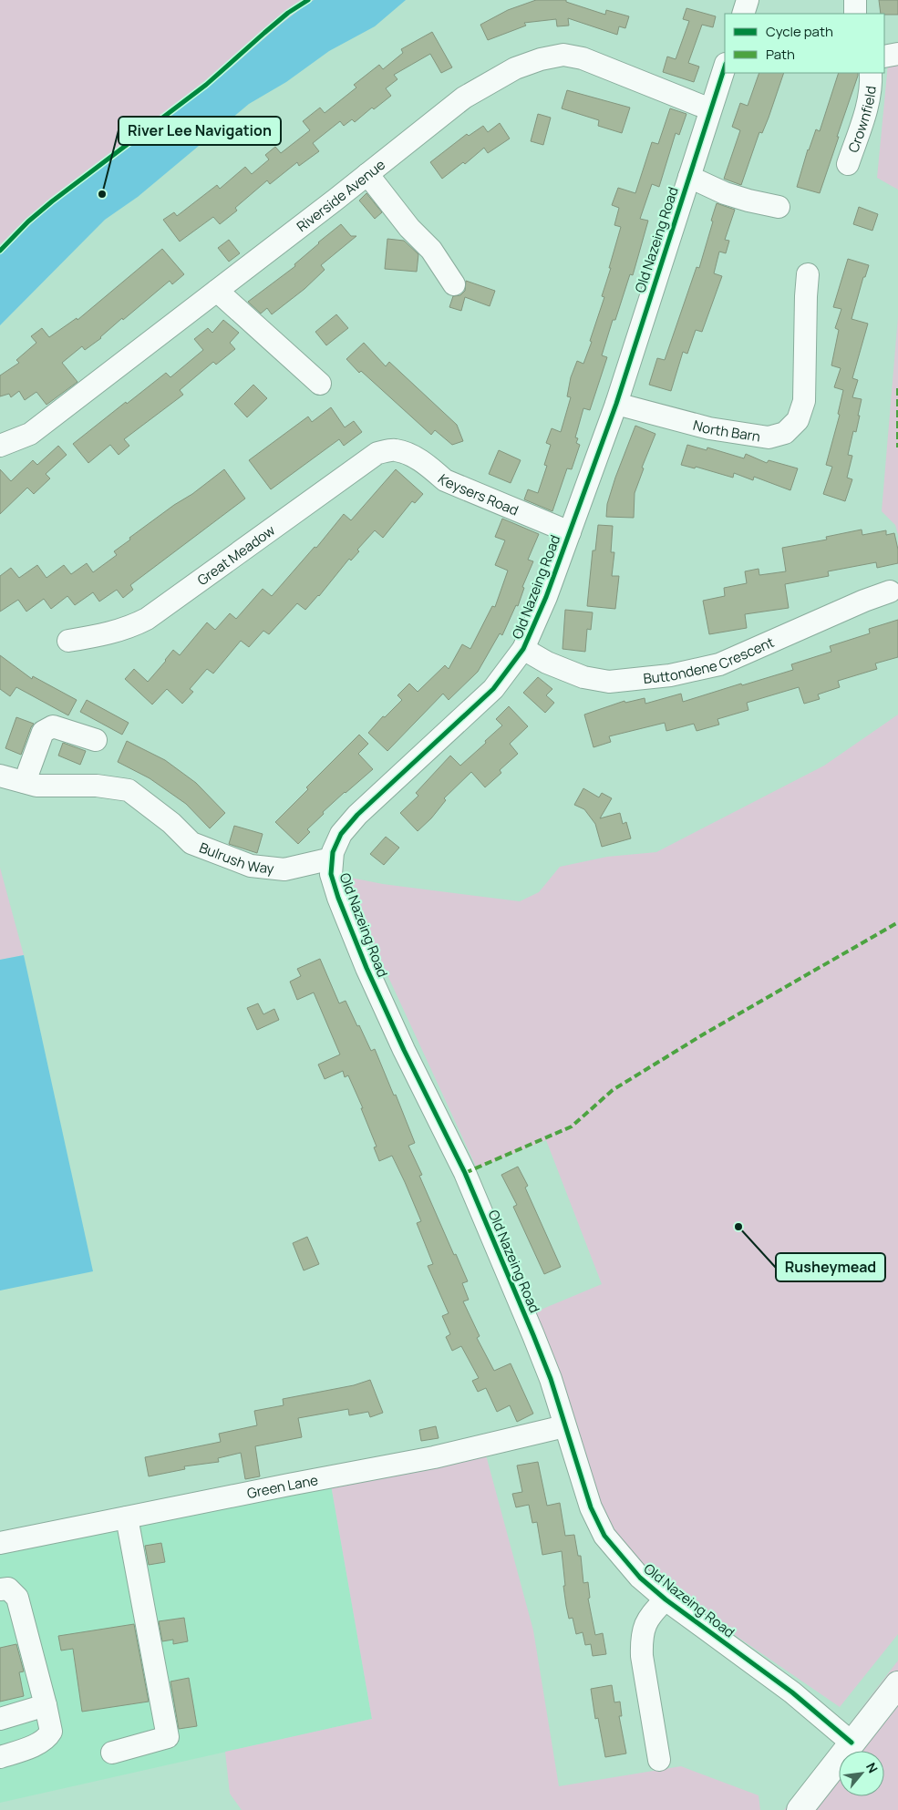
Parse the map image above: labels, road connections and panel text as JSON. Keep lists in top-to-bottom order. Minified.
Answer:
{"streets":{"street":["Crownfield","Riverside Avenue","Old Nazeing Road","North Barn","Keysers Road","Great Meadow","Buttondene Crescent","Bulrush Way","Green Lane"]},"crossings":[["Riverside Avenue","Old Nazeing Road"],["Old Nazeing Road","North Barn"],["Old Nazeing Road","Keysers Road"],["Old Nazeing Road","Buttondene Crescent"],["Old Nazeing Road","Bulrush Way"],["Old Nazeing Road","Green Lane"],["Keysers Road","Great Meadow"]],"places":["River Lee Navigation","Rusheymead"],"legend":["Cycle path","Path"],"north":"top right"}
